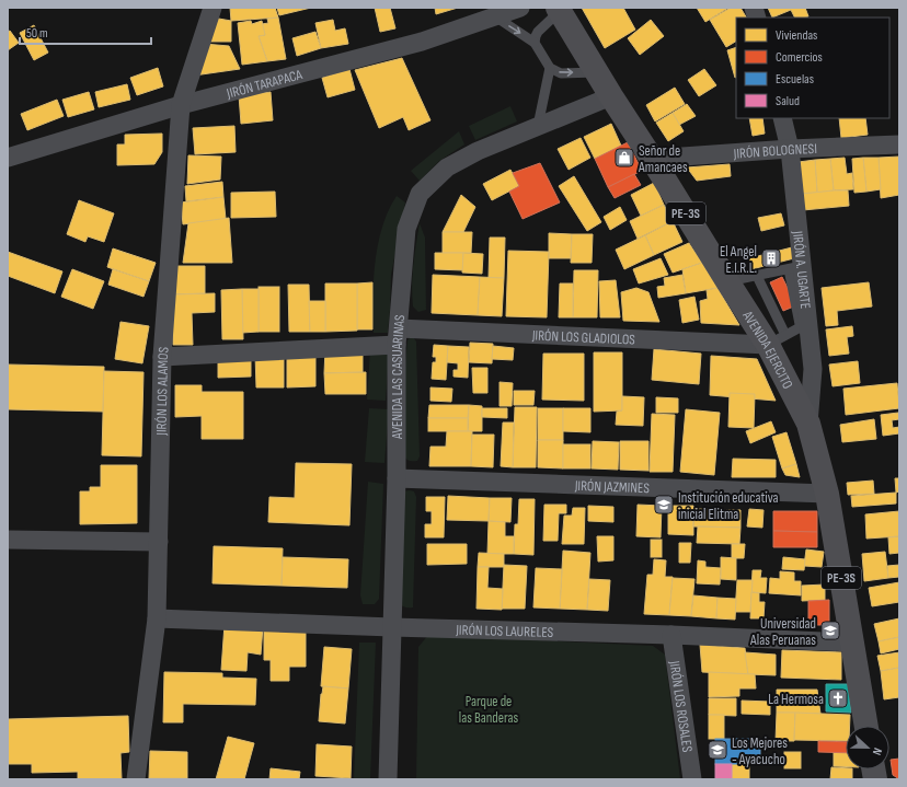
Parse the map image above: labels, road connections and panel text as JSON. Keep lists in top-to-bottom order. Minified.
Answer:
{"streets":{"highway":["PE-3S","AVENIDA EJERCITO"],"street":["JIRÓN TARAPACA","JIRÓN BOLOGNESI","JIRÓN A. UGARTE","JIRÓN LOS GLADIOLOS","AVENIDA LAS CASUARINAS","JIRÓN LOS ALAMOS","JIRÓN JAZMINES","JIRÓN LOS LAURELES","JIRÓN LOS ROSALES"]},"crossings":[["JIRÓN TARAPACA","JIRÓN LOS ALAMOS"],["JIRÓN BOLOGNESI","JIRÓN A. UGARTE"],["JIRÓN BOLOGNESI","AVENIDA EJERCITO"],["JIRÓN A. UGARTE","AVENIDA EJERCITO"],["JIRÓN LOS GLADIOLOS","AVENIDA EJERCITO"],["JIRÓN LOS GLADIOLOS","AVENIDA LAS CASUARINAS"],["JIRÓN LOS GLADIOLOS","JIRÓN LOS ALAMOS"],["AVENIDA EJERCITO","AVENIDA LAS CASUARINAS"],["AVENIDA EJERCITO","JIRÓN JAZMINES"],["AVENIDA EJERCITO","JIRÓN LOS LAURELES"],["AVENIDA LAS CASUARINAS","JIRÓN JAZMINES"],["AVENIDA LAS CASUARINAS","JIRÓN LOS LAURELES"],["JIRÓN LOS ALAMOS","JIRÓN LOS LAURELES"],["JIRÓN LOS LAURELES","JIRÓN LOS ROSALES"]],"parks":["Parque de las Banderas"],"places":{"shop":["Señor de Amancaes"],"building":["El Angel E.I.R.L."],"school or university":["Institución educativa inicial Elitma","Universidad Alas Peruanas","Los Mejores - Ayacucho"],"church":["La Hermosa"]},"legend":["Viviendas","Comercios","Escuelas","Salud"],"scale_bar":"50 m","north":"right"}
